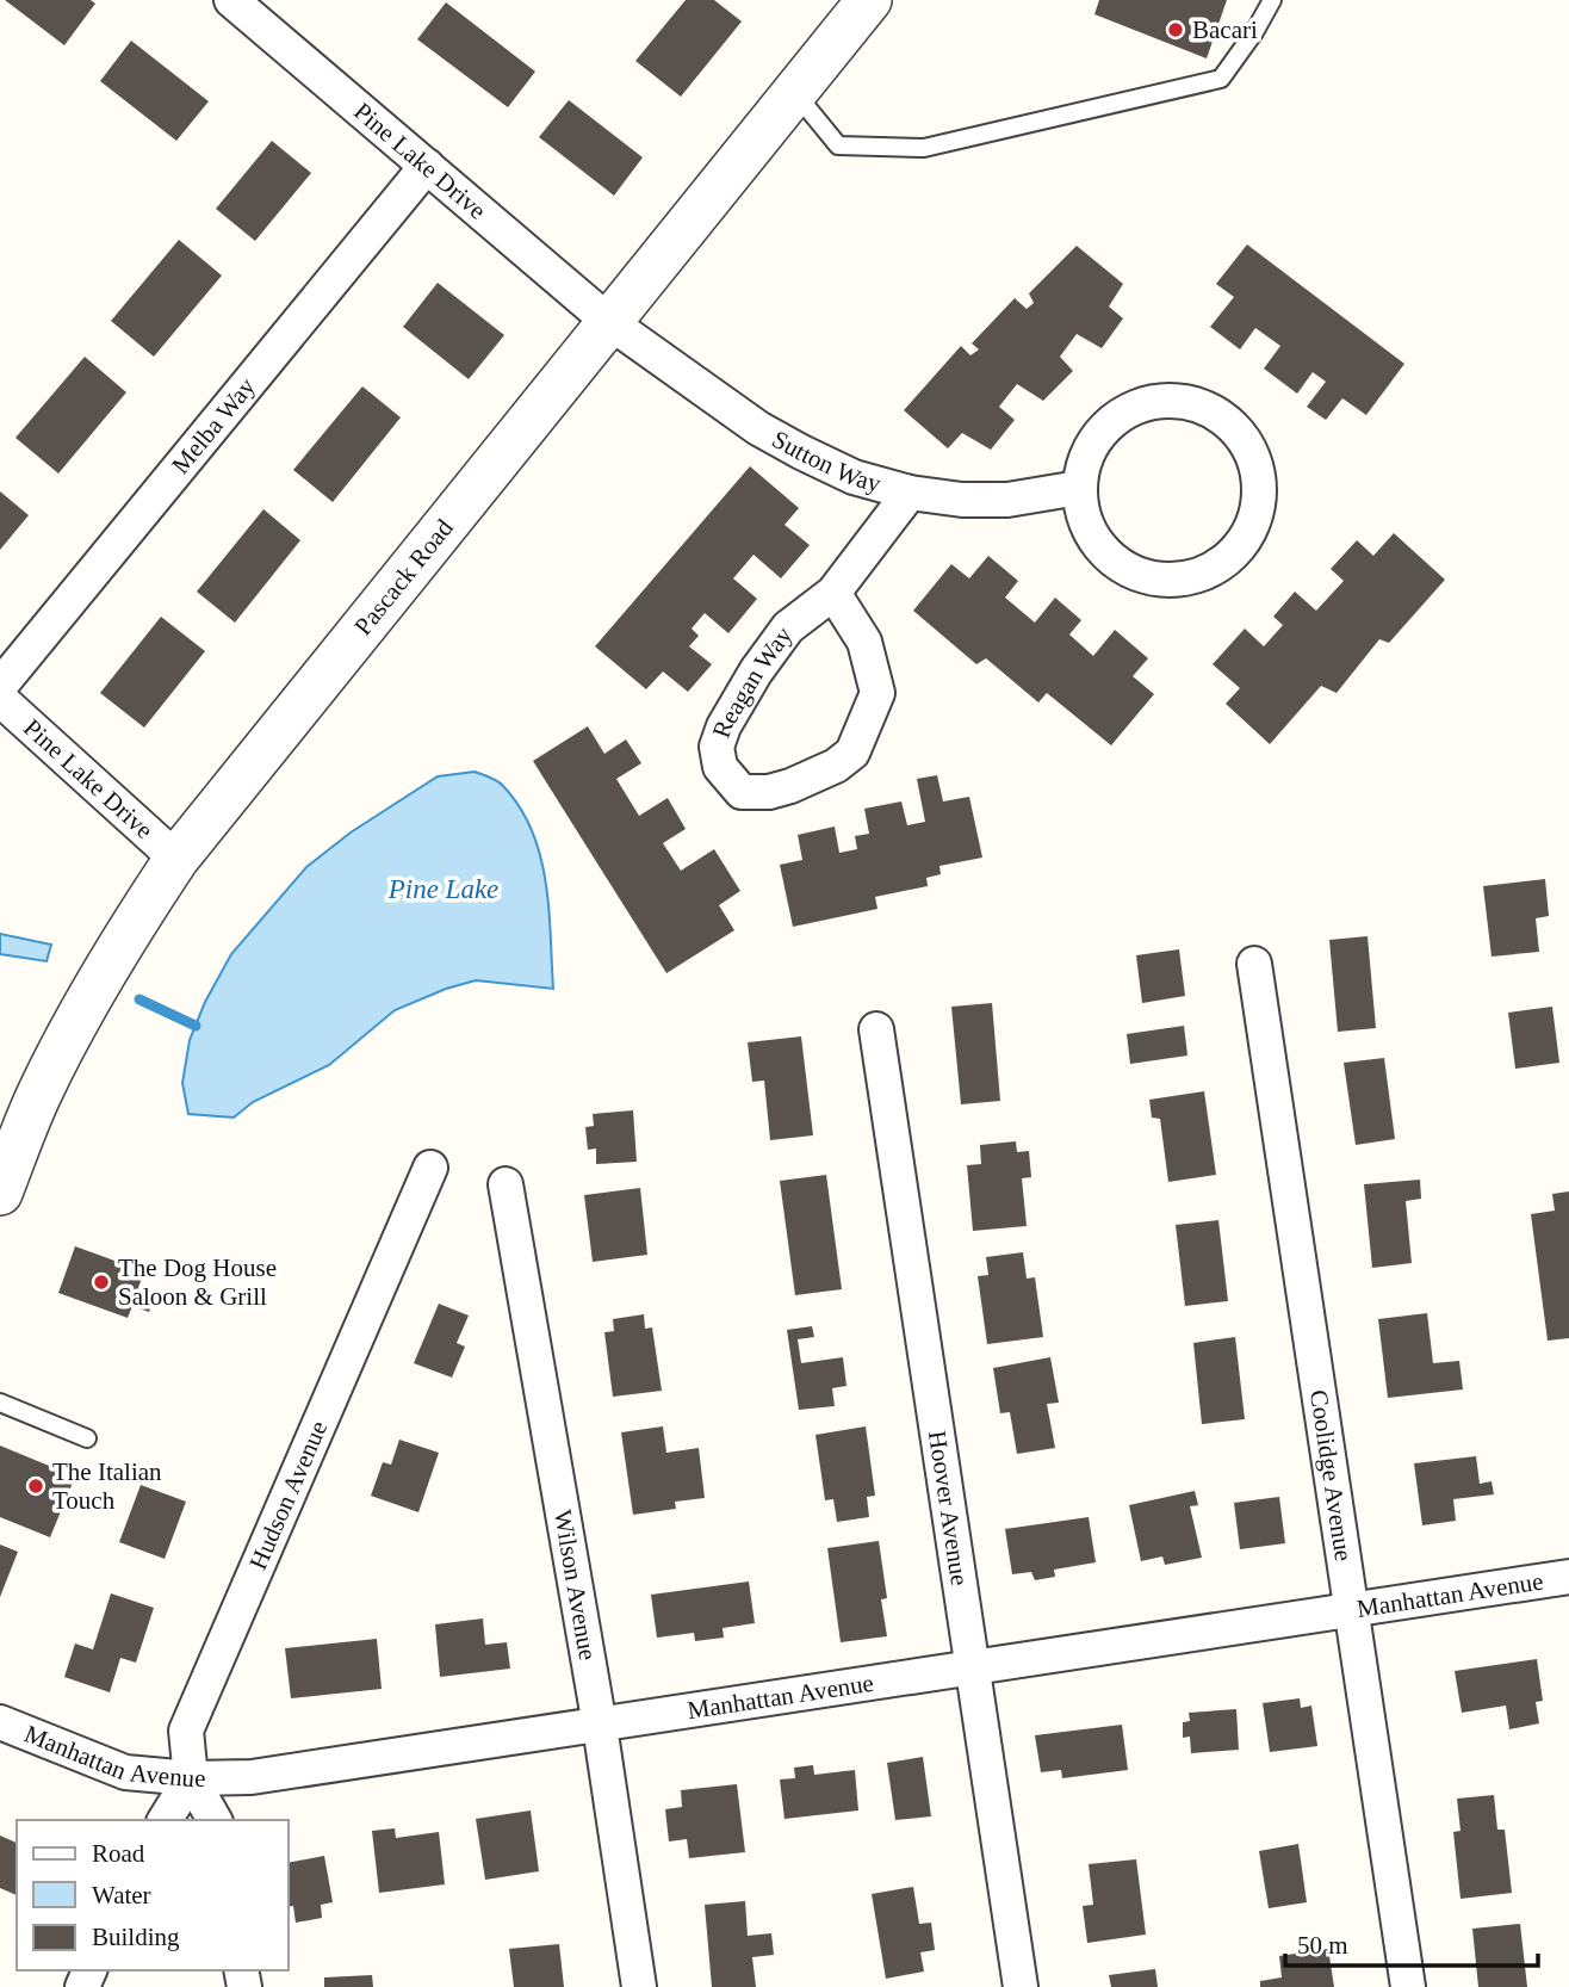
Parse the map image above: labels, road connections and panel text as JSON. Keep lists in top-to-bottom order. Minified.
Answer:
{"streets":{"street":["Pine Lake Drive","Melba Way","Sutton Way","Pascack Road","Reagan Way","Coolidge Avenue","Hudson Avenue","Hoover Avenue","Wilson Avenue","Manhattan Avenue"]},"crossings":[["Pine Lake Drive","Melba Way"],["Pine Lake Drive","Sutton Way"],["Pine Lake Drive","Pascack Road"],["Sutton Way","Pascack Road"],["Sutton Way","Reagan Way"],["Coolidge Avenue","Manhattan Avenue"],["Hudson Avenue","Manhattan Avenue"],["Hoover Avenue","Manhattan Avenue"],["Wilson Avenue","Manhattan Avenue"]],"water":["Pine Lake"],"places":["Bacari","The Dog House Saloon & Grill","The Italian Touch"],"legend":["Road","Water","Building"],"scale_bar":"50 m"}
